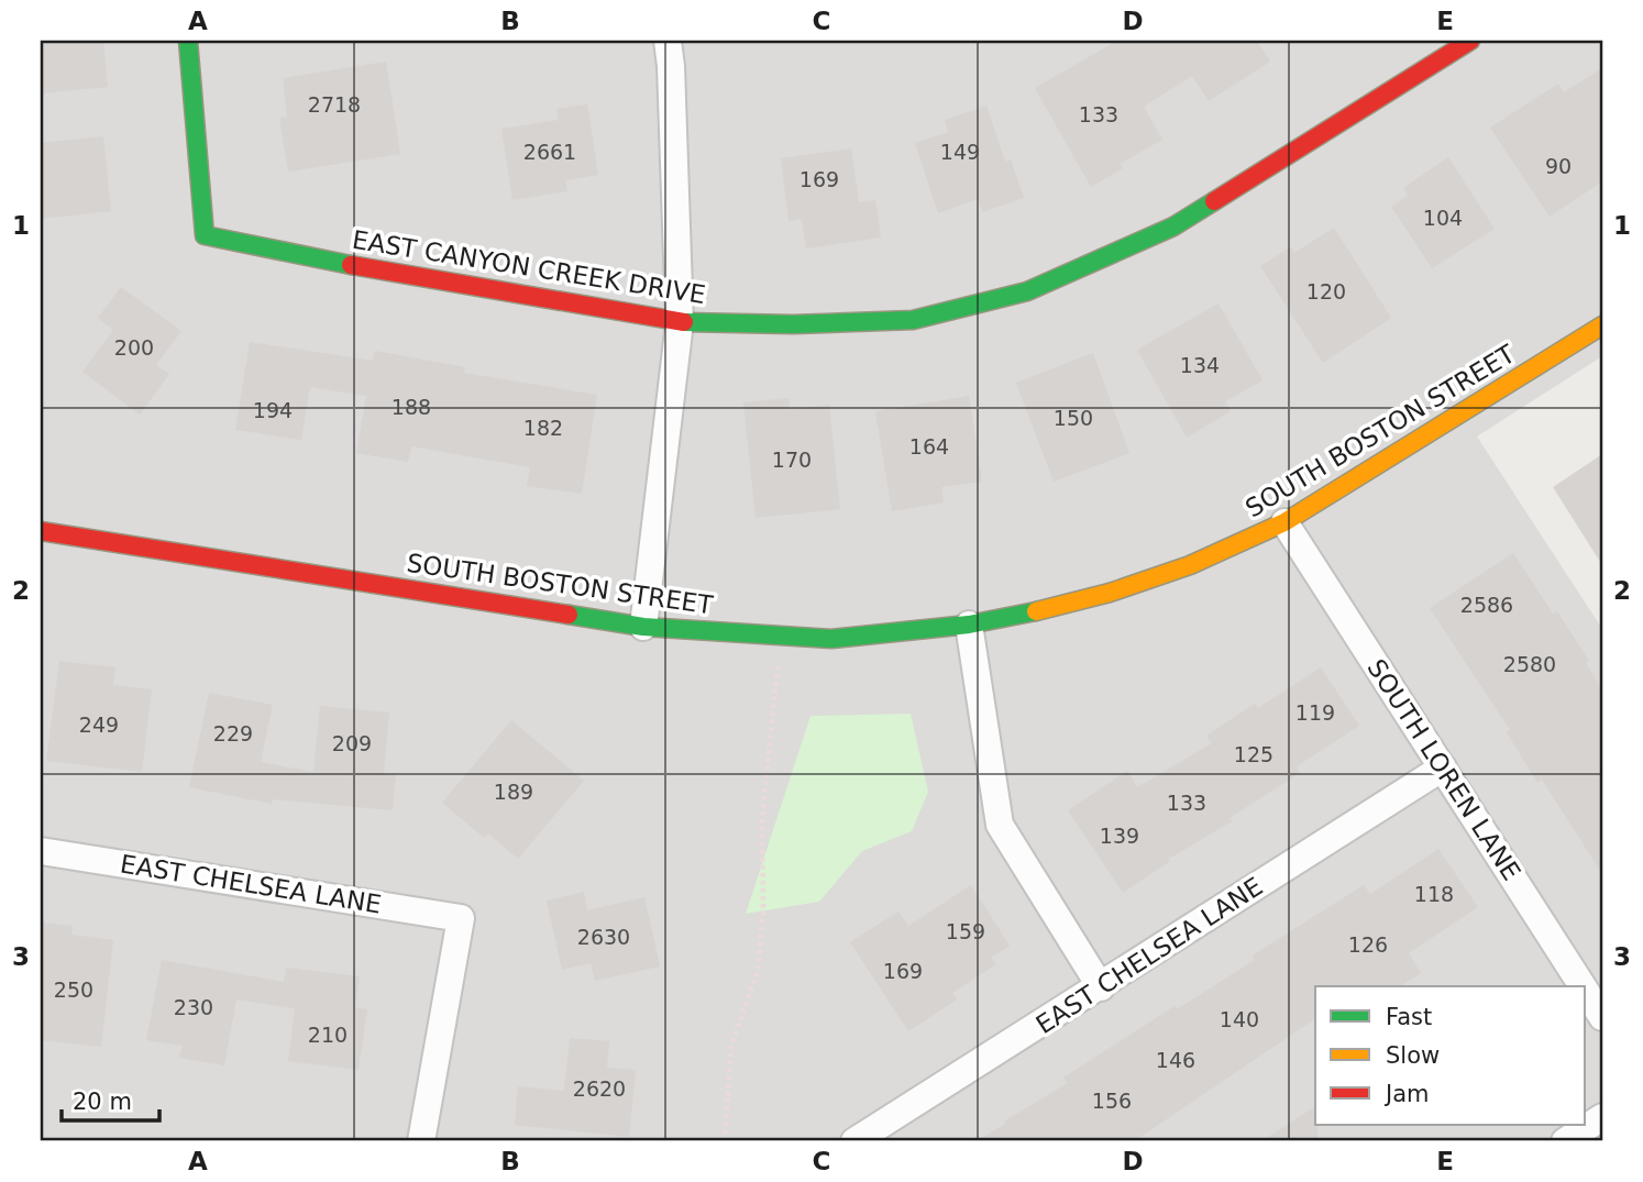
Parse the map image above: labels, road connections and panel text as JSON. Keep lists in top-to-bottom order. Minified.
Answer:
{"streets":{"street":["EAST CANYON CREEK DRIVE","SOUTH BOSTON STREET","SOUTH LOREN LANE","EAST CHELSEA LANE"]},"crossings":[["SOUTH BOSTON STREET","SOUTH LOREN LANE"],["SOUTH LOREN LANE","EAST CHELSEA LANE"]],"house_numbers":["2718","133","2661","149","90","169","104","120","200","134","188","194","150","182","164","170","2586","2580","119","249","229","209","125","189","133","139","118","159","2630","126","169","250","230","140","210","146","2620","156"],"legend":["Fast","Slow","Jam"],"scale_bar":"20 m","grid":{"columns":["A","B","C","D","E"],"rows":["1","2","3"]}}
